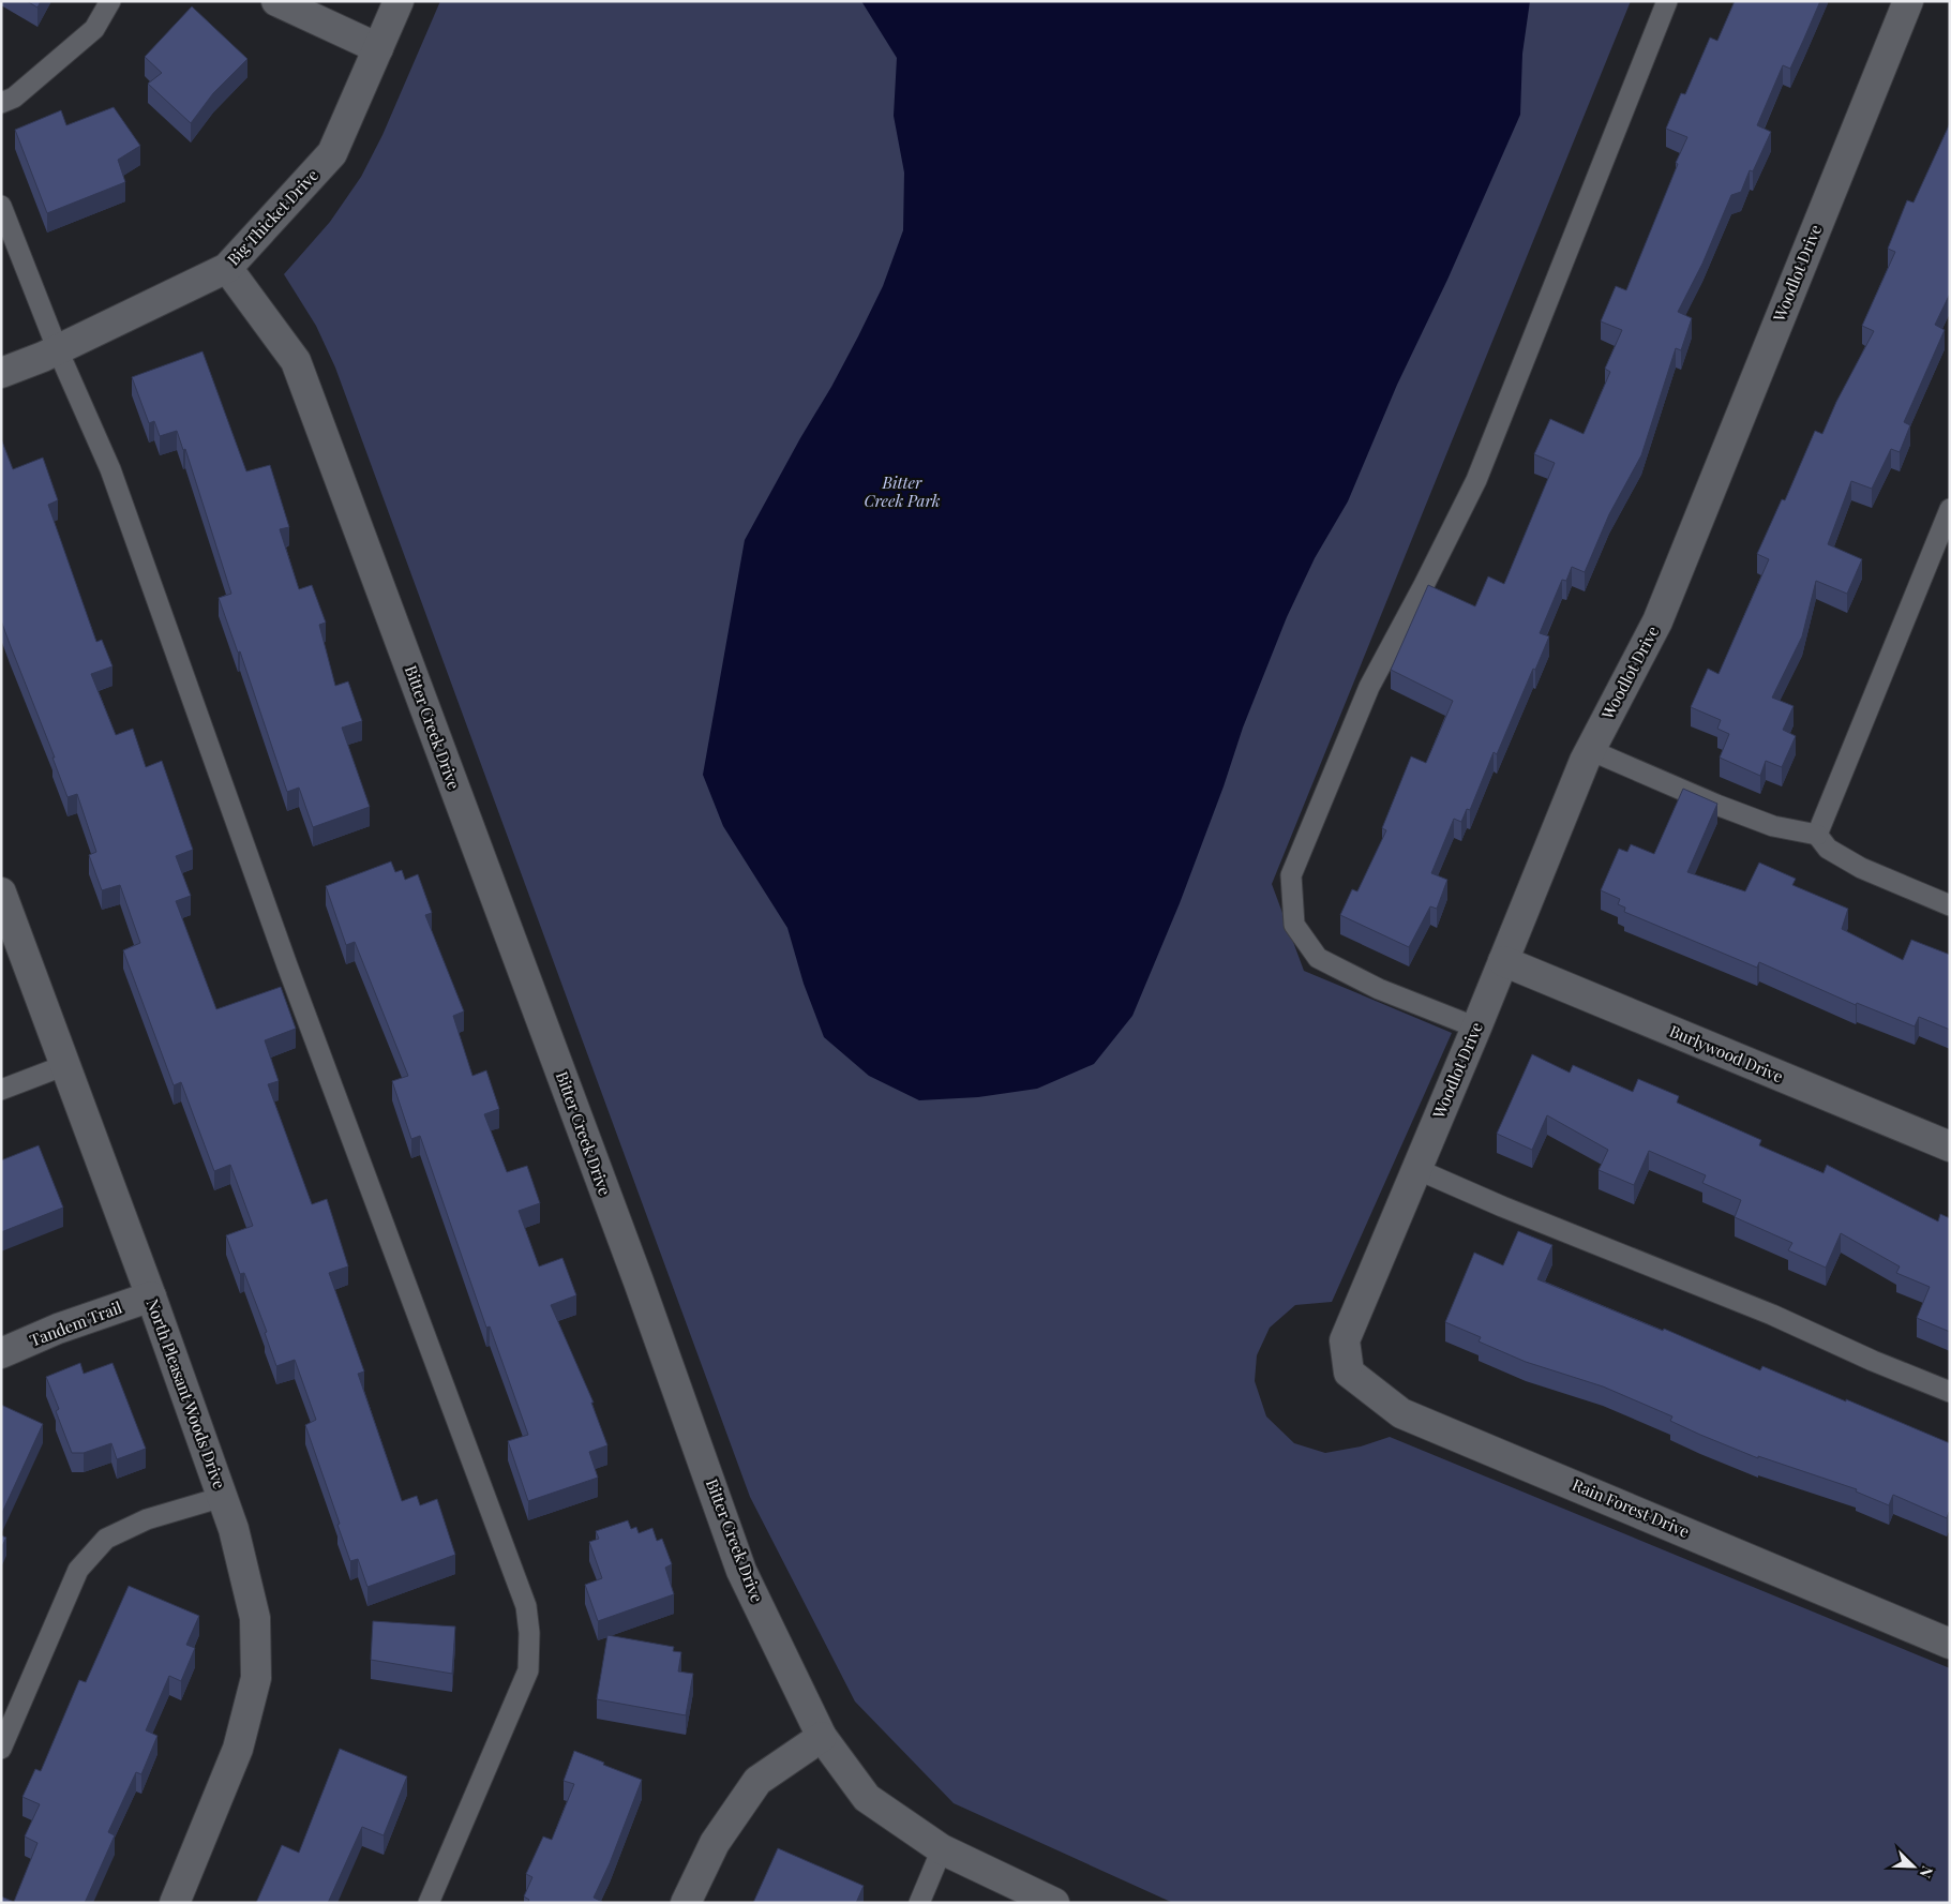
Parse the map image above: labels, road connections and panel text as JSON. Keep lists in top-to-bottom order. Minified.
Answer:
{"streets":{"street":["Big Thicket Drive","Woodlot Drive","Bitter Creek Drive","Burlywood Drive","Tandem Trail","North Pleasant Woods Drive","Rain Forest Drive"]},"crossings":[["Big Thicket Drive","Bitter Creek Drive"],["Woodlot Drive","Burlywood Drive"],["Woodlot Drive","Rain Forest Drive"],["Tandem Trail","North Pleasant Woods Drive"]],"parks":["Bitter Creek Park"],"north":"bottom right"}
